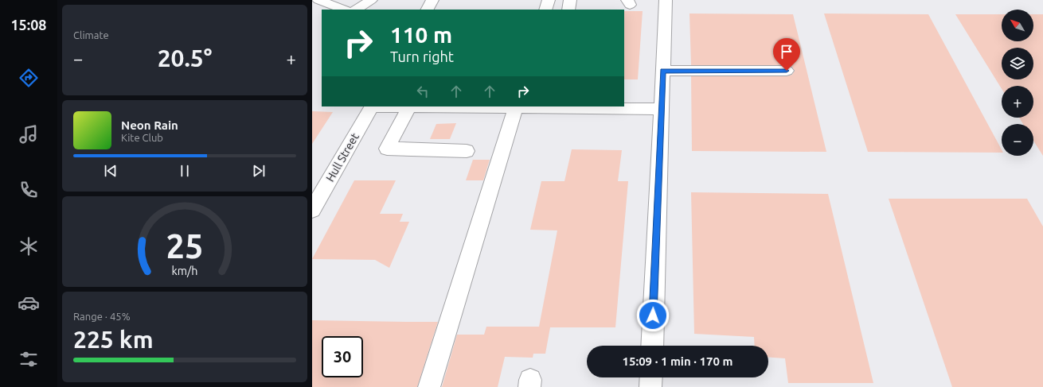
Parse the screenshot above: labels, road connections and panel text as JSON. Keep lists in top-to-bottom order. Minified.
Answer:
{"streets":{"street":["Hull Street"]},"north":"top left","page":{"tabs":"15:08","tile":["Climate",["Range · 45%","225 km"]],"map_buttons":["+","−"],"turn":["110 m","Turn right"],"heat":["−","20.5°","+"],"song":["Neon Rain","Kite Club"],"limit":"30","trip":"15:09 · 1 min · 170 m","gauge":["25","km/h"]}}
